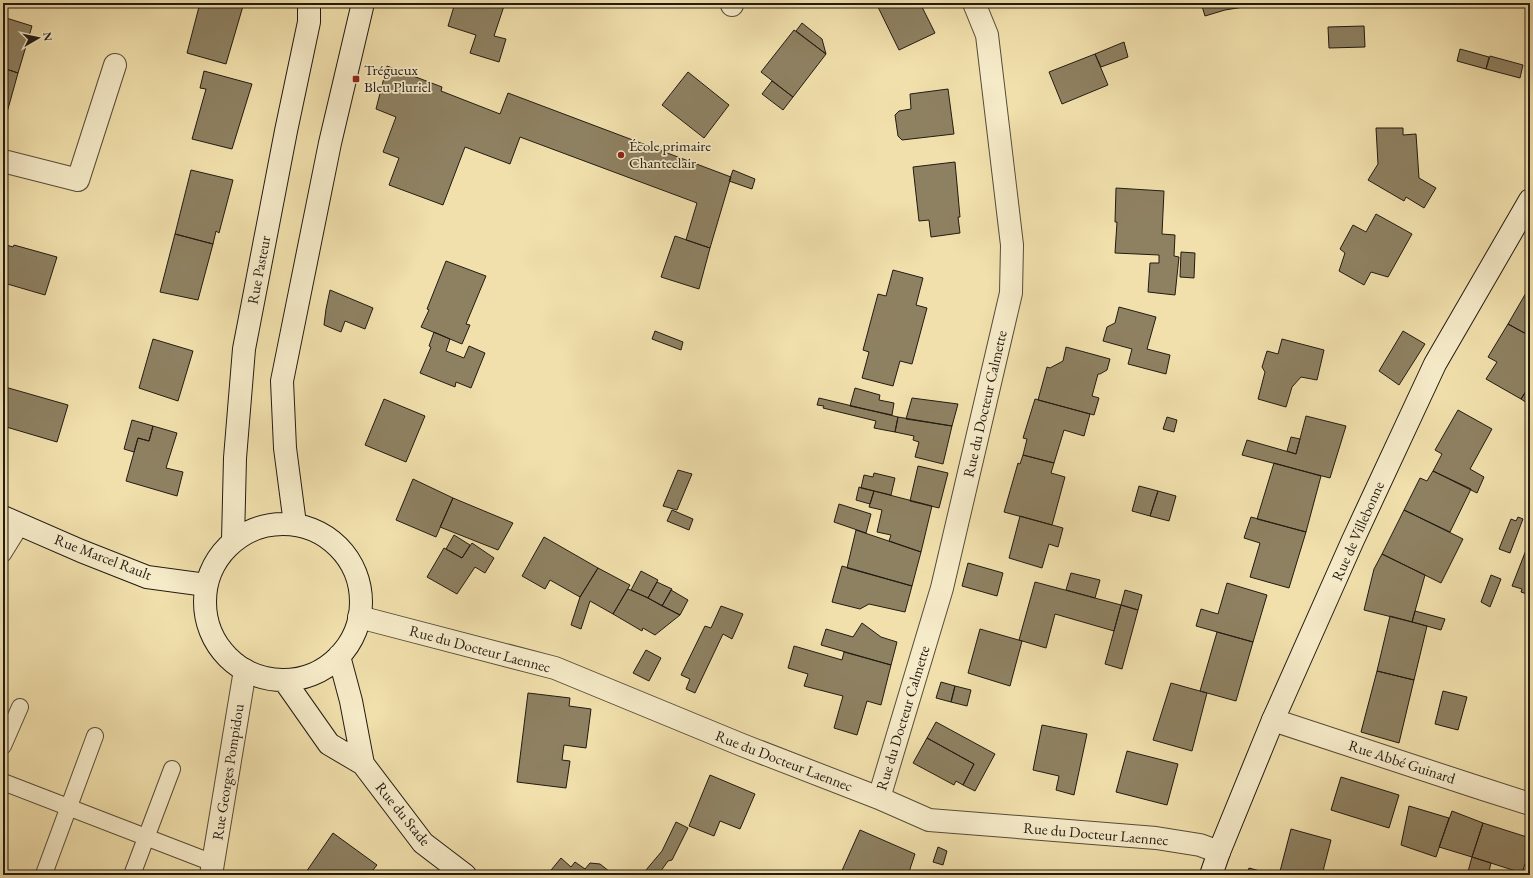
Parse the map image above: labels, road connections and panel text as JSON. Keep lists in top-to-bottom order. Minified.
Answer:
{"streets":{"street":["Rue Pasteur","Rue du Docteur Calmette","Rue de Villebonne","Rue Marcel Rault","Rue du Docteur Laennec","Rue Abbé Guinard","Rue Georges Pompidou","Rue du Stade"]},"crossings":[["Rue du Docteur Calmette","Rue du Docteur Laennec"],["Rue de Villebonne","Rue du Docteur Laennec"],["Rue de Villebonne","Rue Abbé Guinard"]],"places":{"transit":["Trégueux Bleu Pluriel"],"other":["École primaire Chanteclair"]},"north":"right"}
